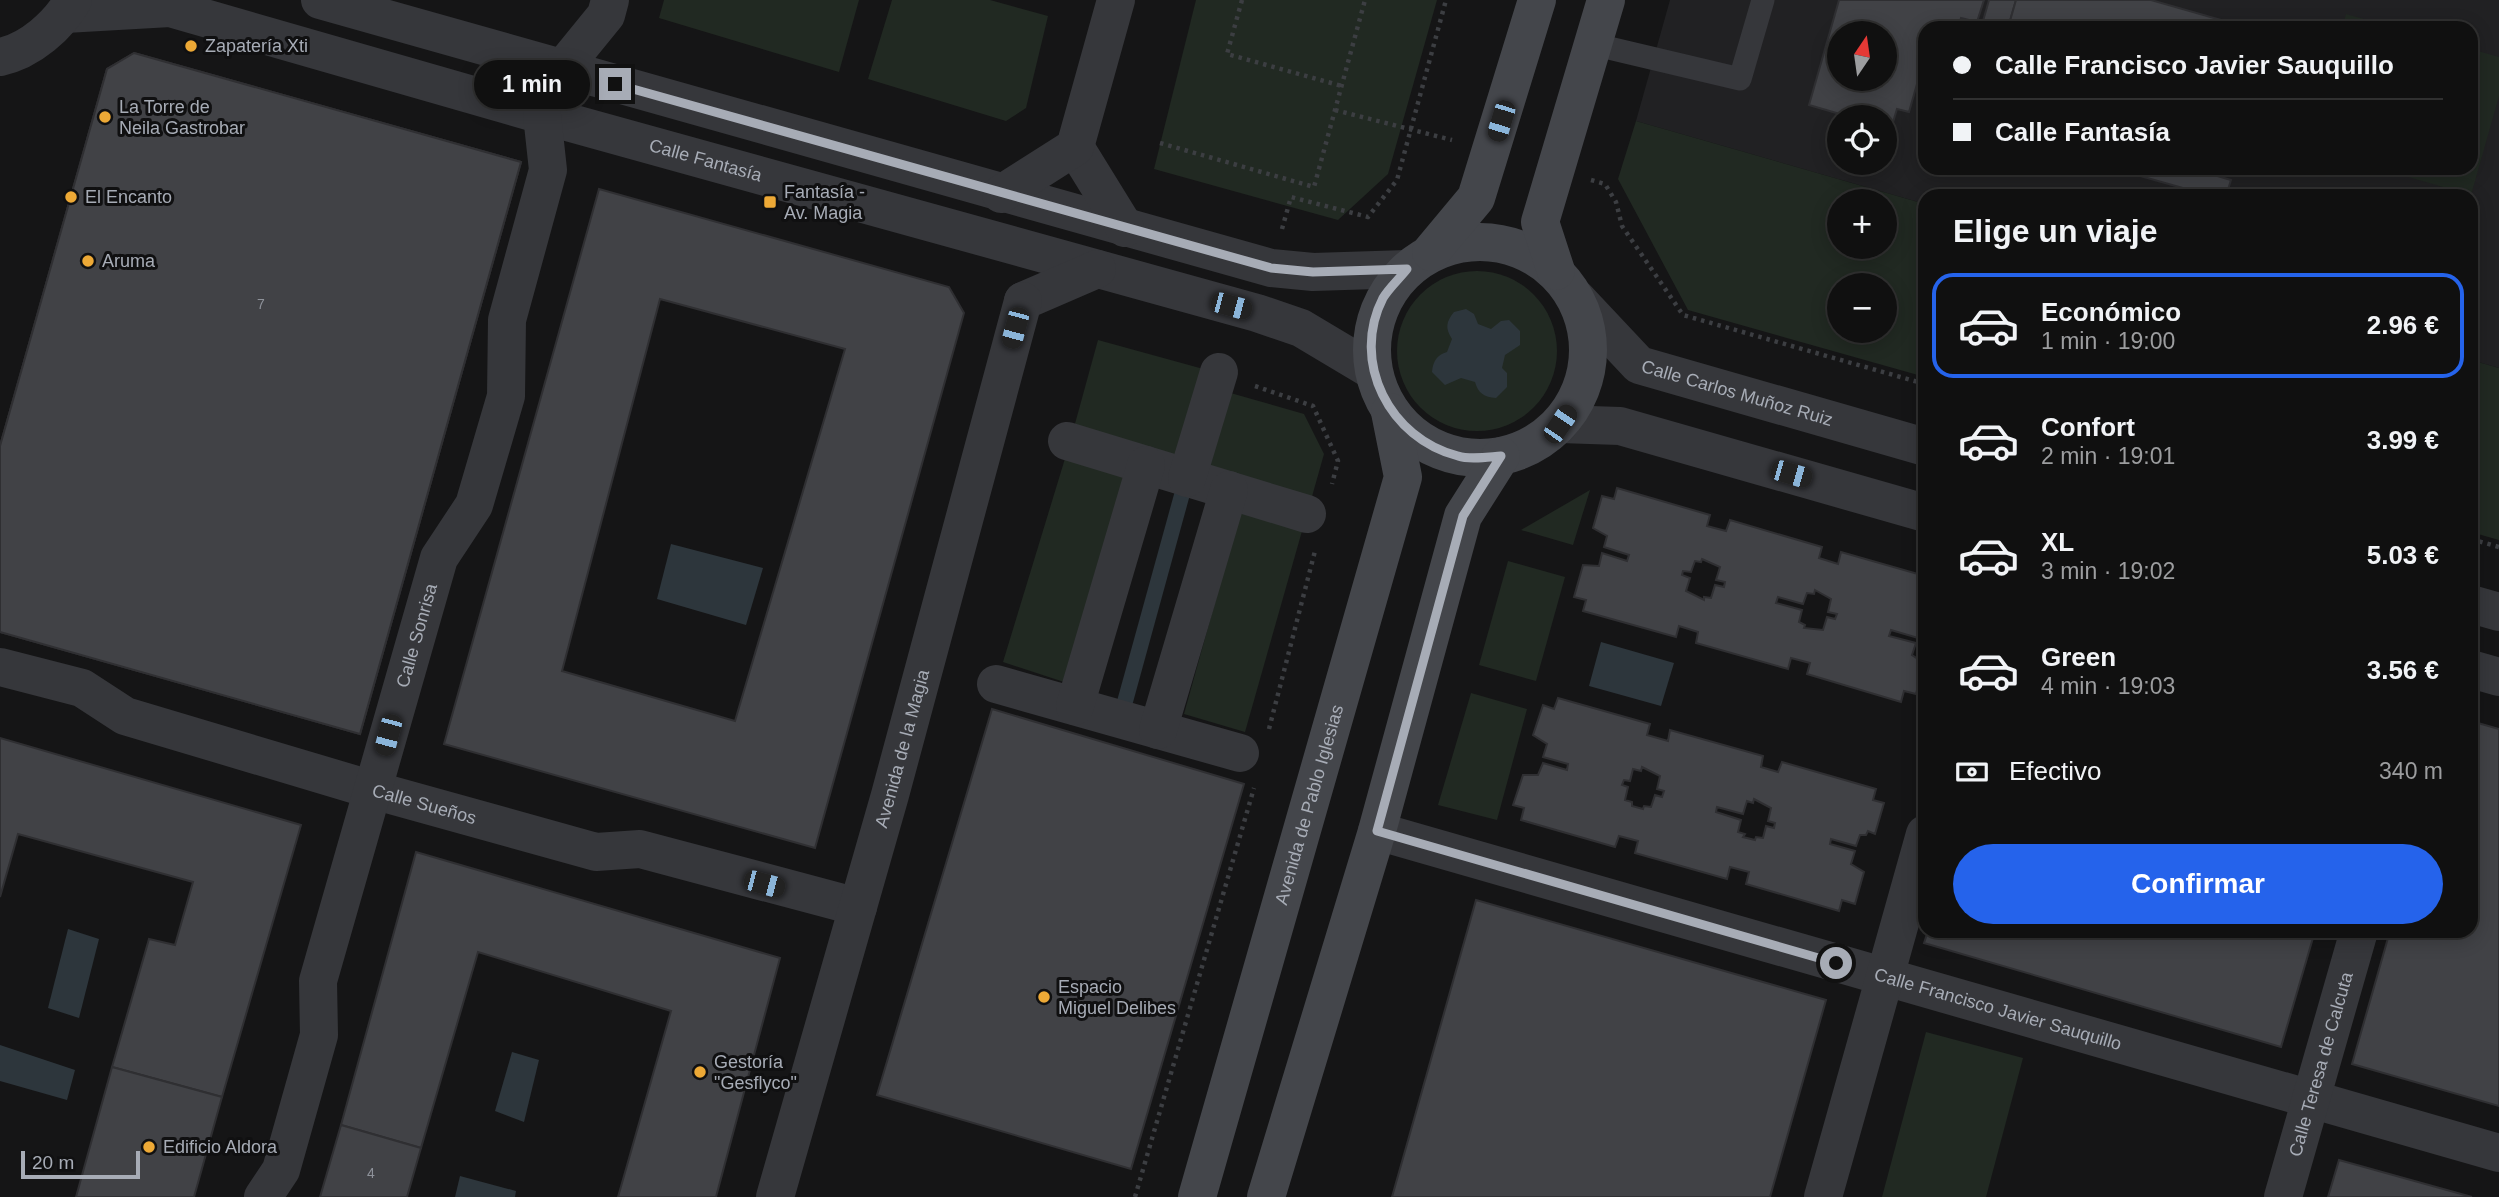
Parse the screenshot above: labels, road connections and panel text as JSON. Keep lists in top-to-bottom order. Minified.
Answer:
{"streets":{"street":["Calle Fantasía","Calle Carlos Muñoz Ruiz","Calle Sonrisa","Avenida de la Magia","Calle Sueños","Avenida de Pablo Iglesias","Calle Francisco Javier Sauquillo","Calle Teresa de Calcuta"]},"crossings":[["Calle Fantasía","Calle Carlos Muñoz Ruiz"],["Calle Fantasía","Calle Sonrisa"],["Calle Fantasía","Avenida de Pablo Iglesias"],["Calle Carlos Muñoz Ruiz","Avenida de Pablo Iglesias"],["Calle Sonrisa","Calle Sueños"],["Avenida de la Magia","Calle Sueños"],["Calle Francisco Javier Sauquillo","Calle Teresa de Calcuta"]],"places":{"other":["Zapatería Xti","La Torre de Neila Gastrobar","El Encanto","Aruma","Espacio Miguel Delibes","Gestoría \"Gesflyco\"","Edificio Aldora"],"transit":["Fantasía - Av. Magia"]},"house_numbers":["7","4"],"scale_bar":"20 m","north":"top","page":{"map_buttons":["+","−"],"banner":["Calle Francisco Javier Sauquillo","Calle Fantasía"],"bubble":"1 min","heading":"Elige un viaje","list":[{"name":"Económico","note":"1 min · 19:00","value":"2.96 €"},{"name":"Confort","note":"2 min · 19:01","value":"3.99 €"},{"name":"XL","note":"3 min · 19:02","value":"5.03 €"},{"name":"Green","note":"4 min · 19:03","value":"3.56 €"}],"pay":["Efectivo","340 m"],"buttons":"Confirmar","scale":"20 m"}}
